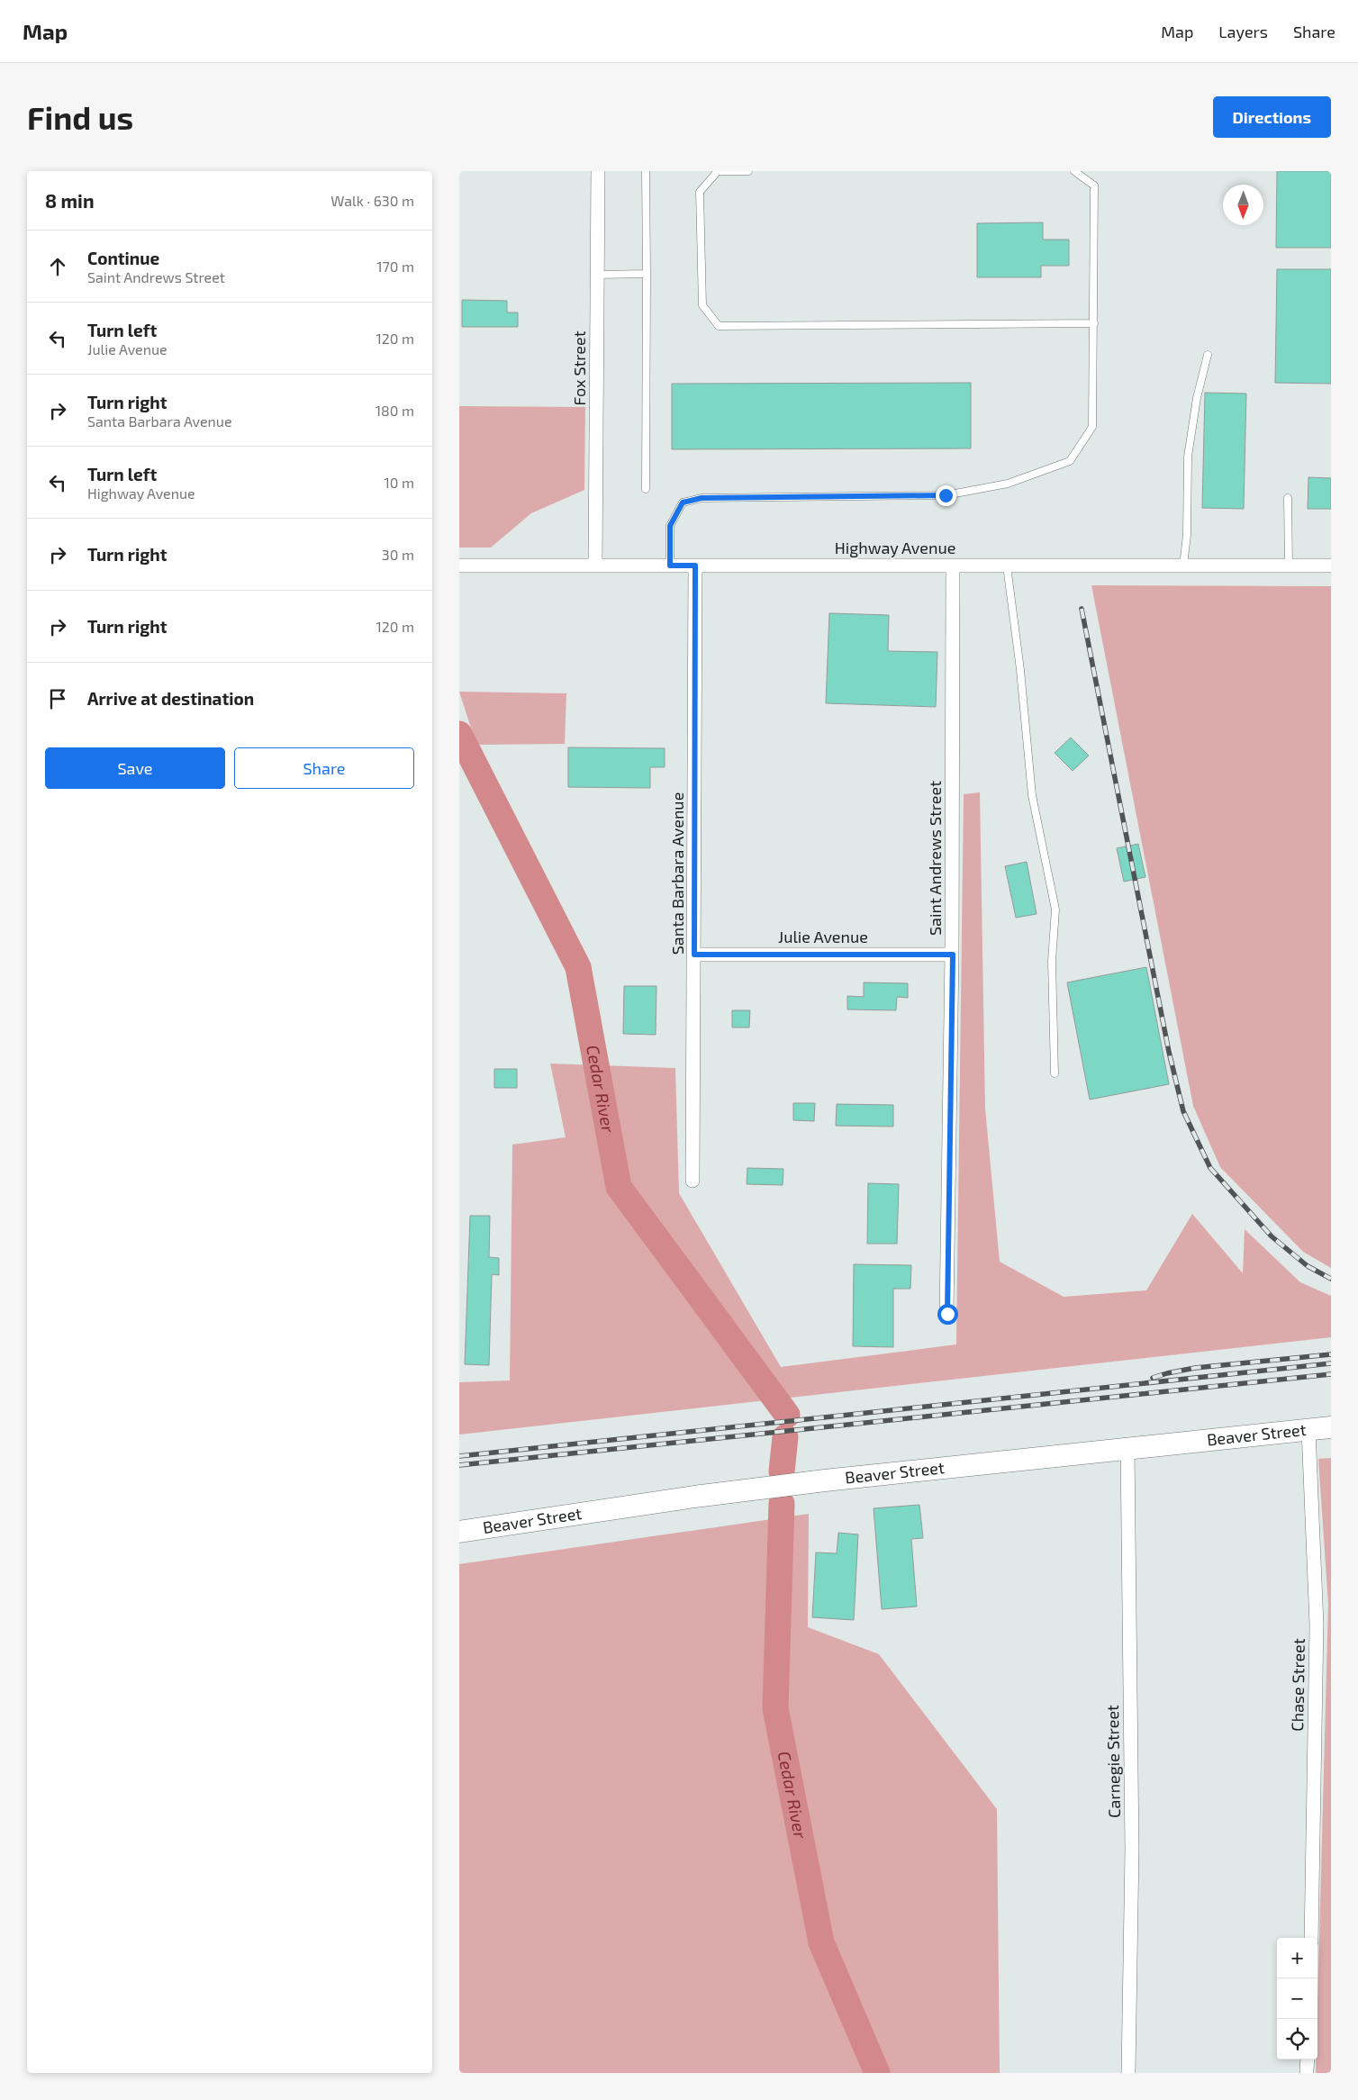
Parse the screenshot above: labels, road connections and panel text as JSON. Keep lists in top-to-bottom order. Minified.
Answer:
{"streets":{"main road":["Beaver Street"],"street":["Fox Street","Highway Avenue","Saint Andrews Street","Santa Barbara Avenue","Julie Avenue","Chase Street","Carnegie Street"]},"crossings":[["Fox Street","Highway Avenue"],["Highway Avenue","Saint Andrews Street"],["Highway Avenue","Santa Barbara Avenue"],["Saint Andrews Street","Julie Avenue"],["Santa Barbara Avenue","Julie Avenue"],["Beaver Street","Chase Street"],["Beaver Street","Carnegie Street"]],"water":["Cedar River"],"north":"bottom","page":{"header":"Map","nav":["Map","Layers","Share"],"buttons":["Directions",["Save","Share"]],"title":"Find us","heading":["8 min","Walk · 630 m"],"list":[["Continue","Saint Andrews Street","170 m"],["Turn left","Julie Avenue","120 m"],["Turn right","Santa Barbara Avenue","180 m"],["Turn left","Highway Avenue","10 m"],["Turn right","30 m"],["Turn right","120 m"],"Arrive at destination"],"map_buttons":["+","−"]}}
